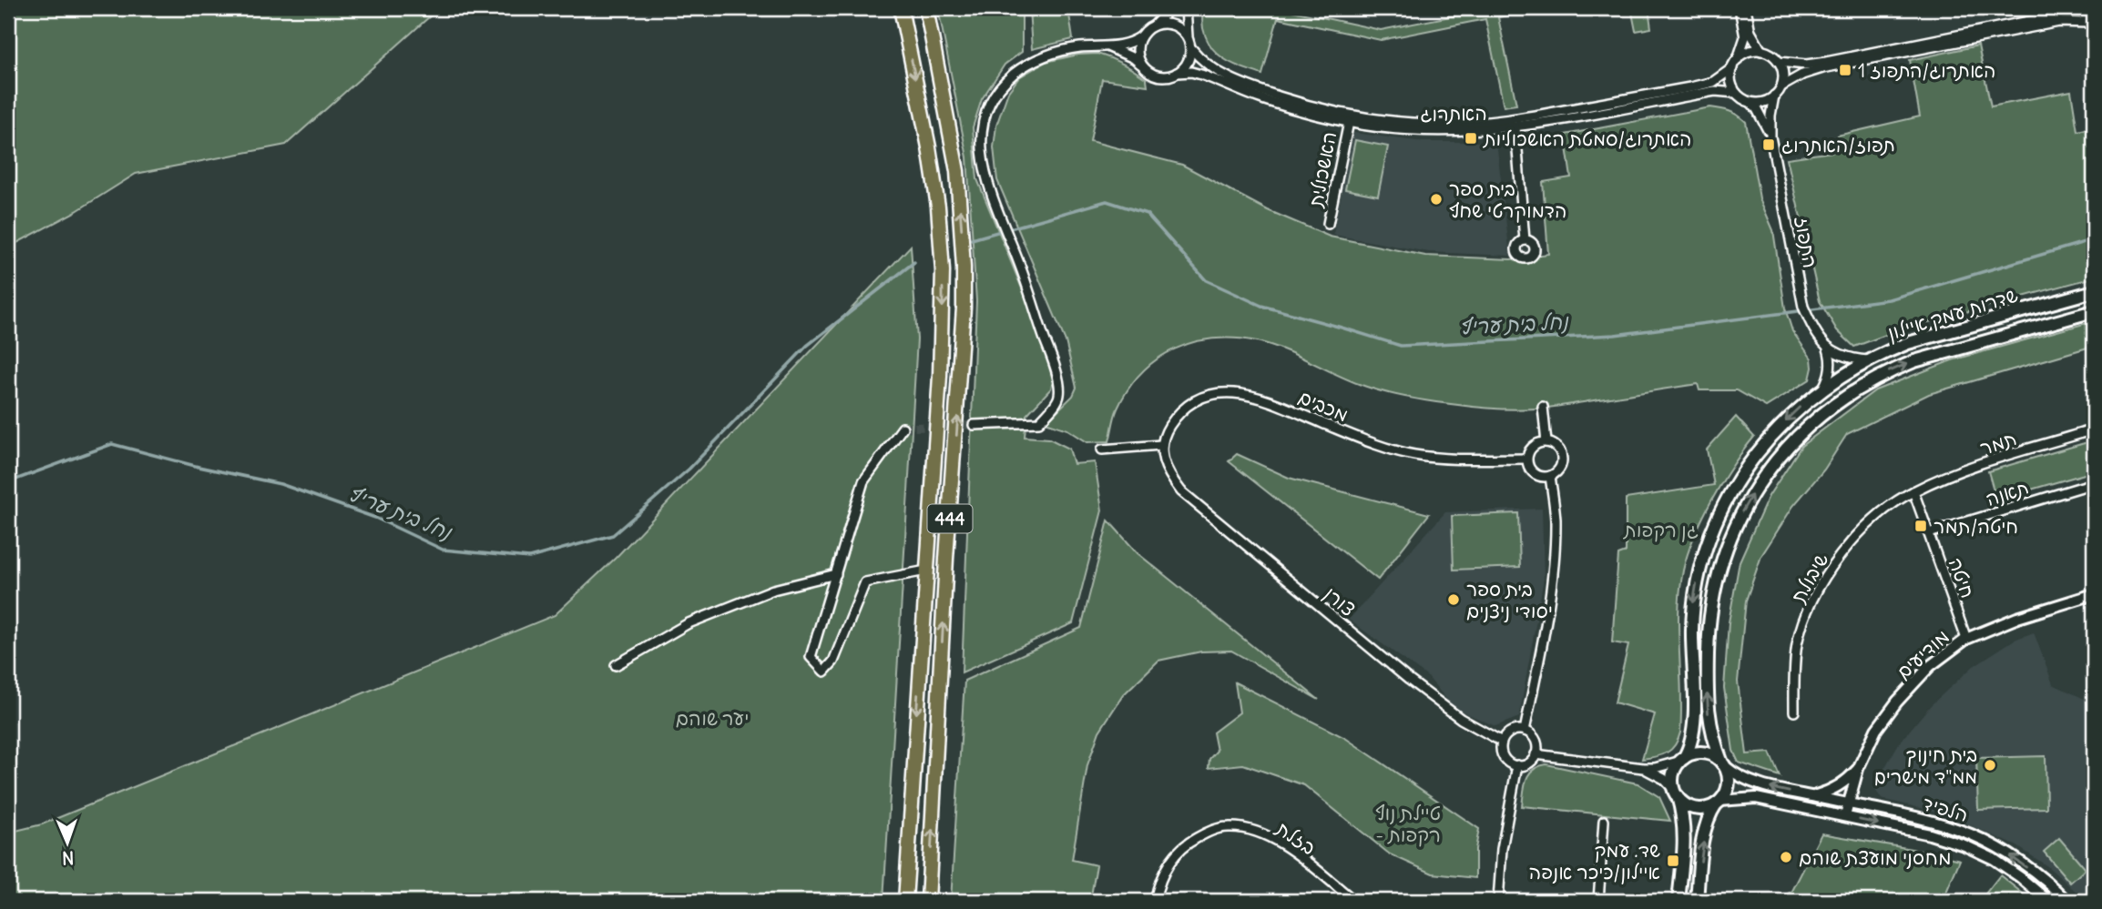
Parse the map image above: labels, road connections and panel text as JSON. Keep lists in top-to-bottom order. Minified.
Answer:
{"streets":{"main road":["שדרות עמק איילון","444"],"street":["האתרוג","האשכולית","התפוז","מכבים","תמר","תאנה","שיבולת","חיטה","צורן","מודיעים","הלפיד","בזלת"]},"crossings":[["האתרוג","האשכולית"],["האתרוג","התפוז"],["התפוז","שדרות עמק איילון"],["שדרות עמק איילון","הלפיד"],["מכבים","צורן"],["תמר","שיבולת"],["תמר","חיטה"],["תאנה","חיטה"],["שיבולת","חיטה"],["חיטה","מודיעים"],["מודיעים","הלפיד"]],"water":["נחל בית עריף"],"parks":["גן רקפות","יער שוהם","טיילת נוף - רקפות"],"places":{"transit":["האתרוג/התפוז 1","האתרוג/סמטת האשכוליות","תפוז/האתרוג","חיטה/תמר","שד. עמק איילון/כיכר אנפה"],"other":["בית ספר הדמוקרטי שחף","בית ספר יסודי ניצנים","בית חינוך ממ\"ד מישרים","מחסני מועצת שוהם"]},"north":"bottom"}
